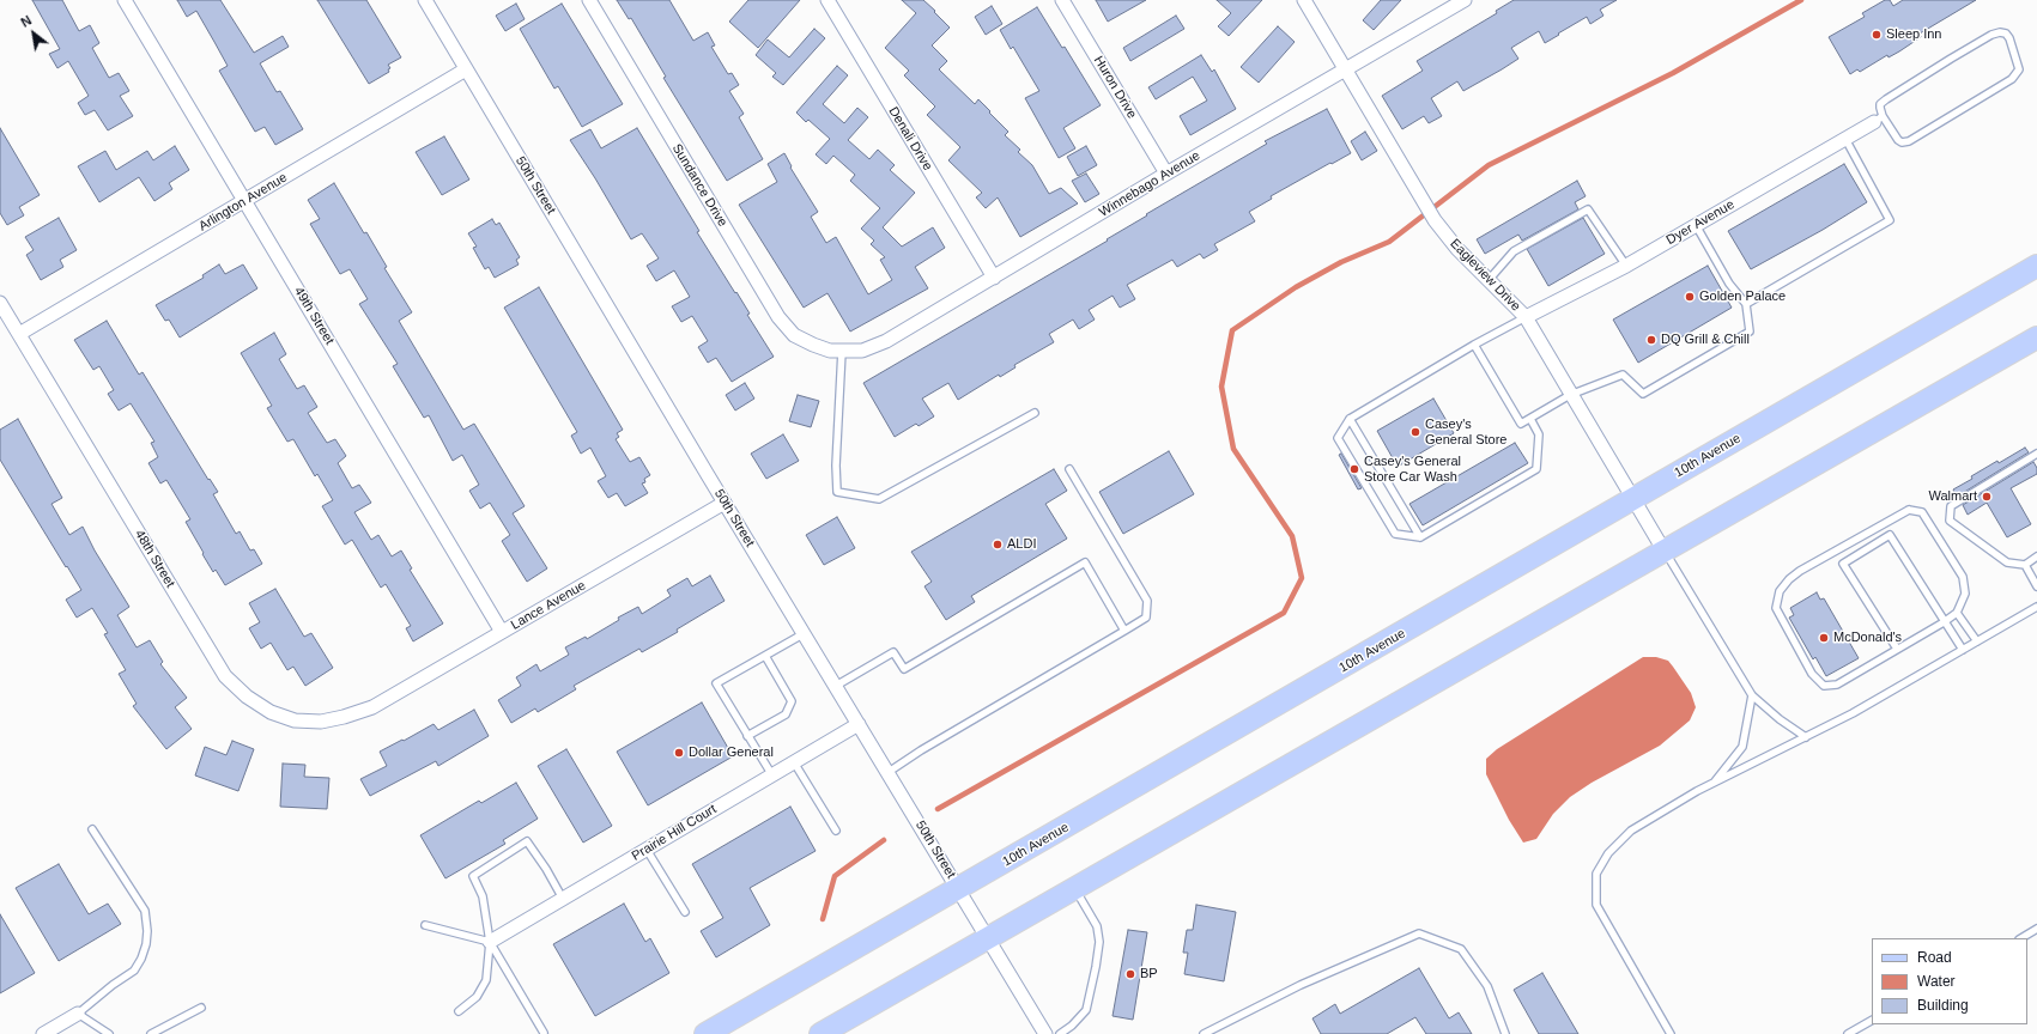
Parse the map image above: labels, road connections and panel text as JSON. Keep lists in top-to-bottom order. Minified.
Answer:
{"streets":{"main road":["10th Avenue"],"street":["Huron Drive","Denali Drive","Winnebago Avenue","50th Street","Sundance Drive","Arlington Avenue","Dyer Avenue","Eagleview Drive","49th Street","48th Street","Lance Avenue","Prairie Hill Court"]},"crossings":[["Huron Drive","Winnebago Avenue"],["Denali Drive","Winnebago Avenue"],["Winnebago Avenue","Sundance Drive"],["Winnebago Avenue","Eagleview Drive"],["50th Street","Arlington Avenue"],["50th Street","10th Avenue"],["50th Street","Lance Avenue"],["50th Street","Prairie Hill Court"],["Arlington Avenue","49th Street"],["Arlington Avenue","48th Street"],["Dyer Avenue","Eagleview Drive"],["Eagleview Drive","10th Avenue"],["49th Street","Lance Avenue"],["48th Street","Lance Avenue"]],"places":["Sleep Inn","Golden Palace","DQ Grill & Chill","Casey's General Store","Casey's General Store Car Wash","Walmart","ALDI","McDonald's","Dollar General","BP"],"legend":["Road","Water","Building"],"north":"top left"}
